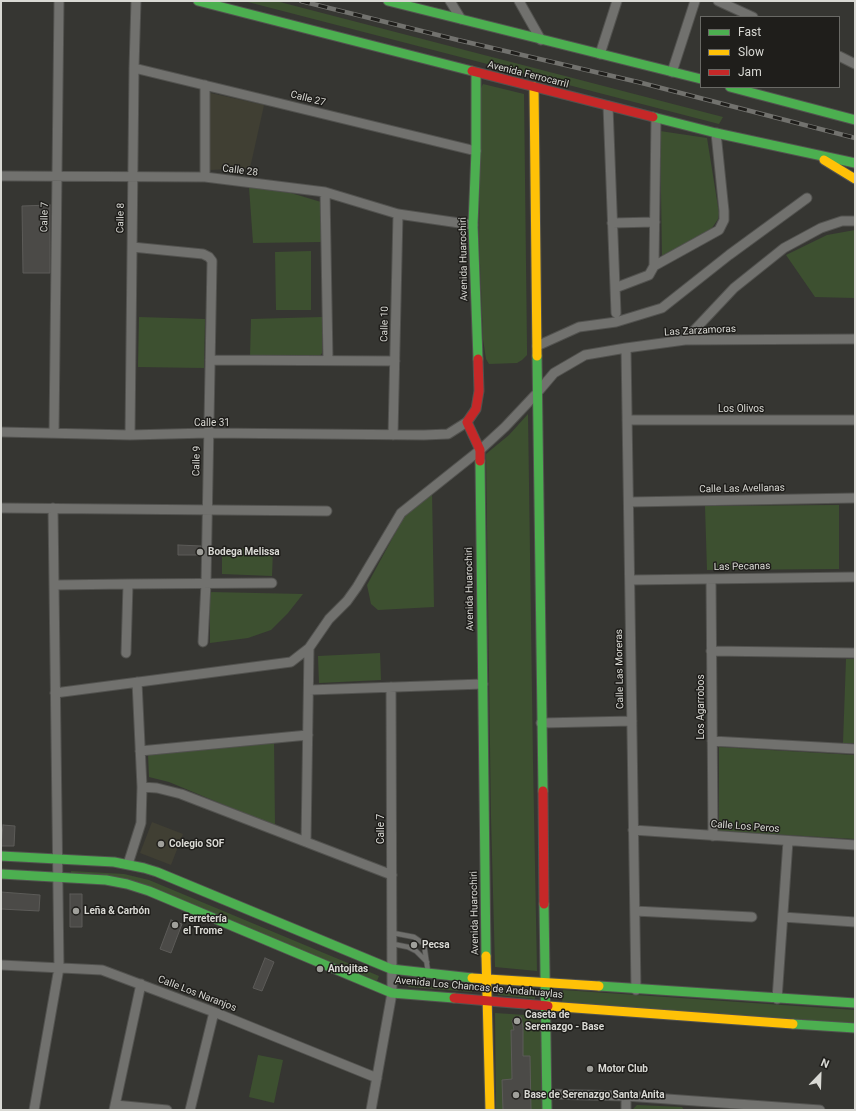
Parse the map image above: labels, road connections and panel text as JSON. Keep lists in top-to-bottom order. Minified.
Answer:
{"streets":{"street":["Avenida Ferrocarril","Calle 27","Calle 28","Calle 7","Calle 8","Avenida Huarochiri","Calle 10","Las Zarzamoras","Los Olivos","Calle 31","Calle 9","Calle Las Avellanas","Las Pecanas","Calle Las Moreras","Los Agarrobos","Calle Los Peros","Avenida Los Chancas de Andahuaylas","Calle Los Naranjos"]},"crossings":[["Avenida Ferrocarril","Avenida Huarochiri"],["Calle 27","Calle 8"],["Calle 27","Avenida Huarochiri"],["Calle 28","Calle 7"],["Calle 28","Calle 8"],["Calle 28","Avenida Huarochiri"],["Calle 28","Calle 10"],["Calle 7","Calle 31"],["Calle 7","Avenida Los Chancas de Andahuaylas"],["Calle 7","Calle Los Naranjos"],["Calle 8","Calle 31"],["Calle 8","Calle 9"],["Avenida Huarochiri","Las Zarzamoras"],["Avenida Huarochiri","Calle 31"],["Avenida Huarochiri","Avenida Los Chancas de Andahuaylas"],["Calle 10","Calle 31"],["Las Zarzamoras","Calle Las Moreras"],["Los Olivos","Calle Las Moreras"],["Calle 31","Calle 9"],["Calle Las Avellanas","Calle Las Moreras"],["Las Pecanas","Calle Las Moreras"],["Las Pecanas","Los Agarrobos"],["Calle Las Moreras","Calle Los Peros"],["Calle Las Moreras","Avenida Los Chancas de Andahuaylas"],["Los Agarrobos","Calle Los Peros"]],"places":["Bodega Melissa","Colegio SOF","Leña & Carbón","Ferretería el Trome","Pecsa","Antojitas","Caseta de Serenazgo - Base","Motor Club","Base de Serenazgo Santa Anita"],"legend":["Fast","Slow","Jam"],"north":"top right"}
